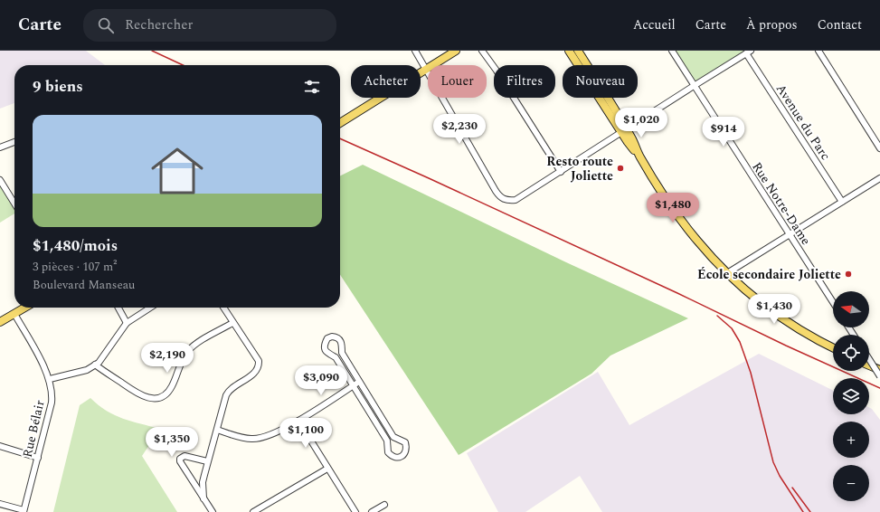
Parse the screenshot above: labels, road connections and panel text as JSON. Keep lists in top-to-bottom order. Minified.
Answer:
{"streets":{"street":["Avenue du Parc","Rue Notre-Dame","Rue Bélair"]},"places":["Resto route Joliette","École secondaire Joliette"],"north":"left","page":{"header":"Carte","search":"Rechercher","nav":["Accueil","Carte","À propos","Contact"],"chip":["Acheter","Louer","Filtres","Nouveau"],"heading":"9 biens","price":["$1,020","$2,230","$914","$1,480","$1,430","$2,190","$3,090","$1,100","$1,350"],"list":[{"name":"$1,480/mois","note":"3 pièces · 107 m² · Boulevard Manseau"}],"map_buttons":["+","−"]}}
